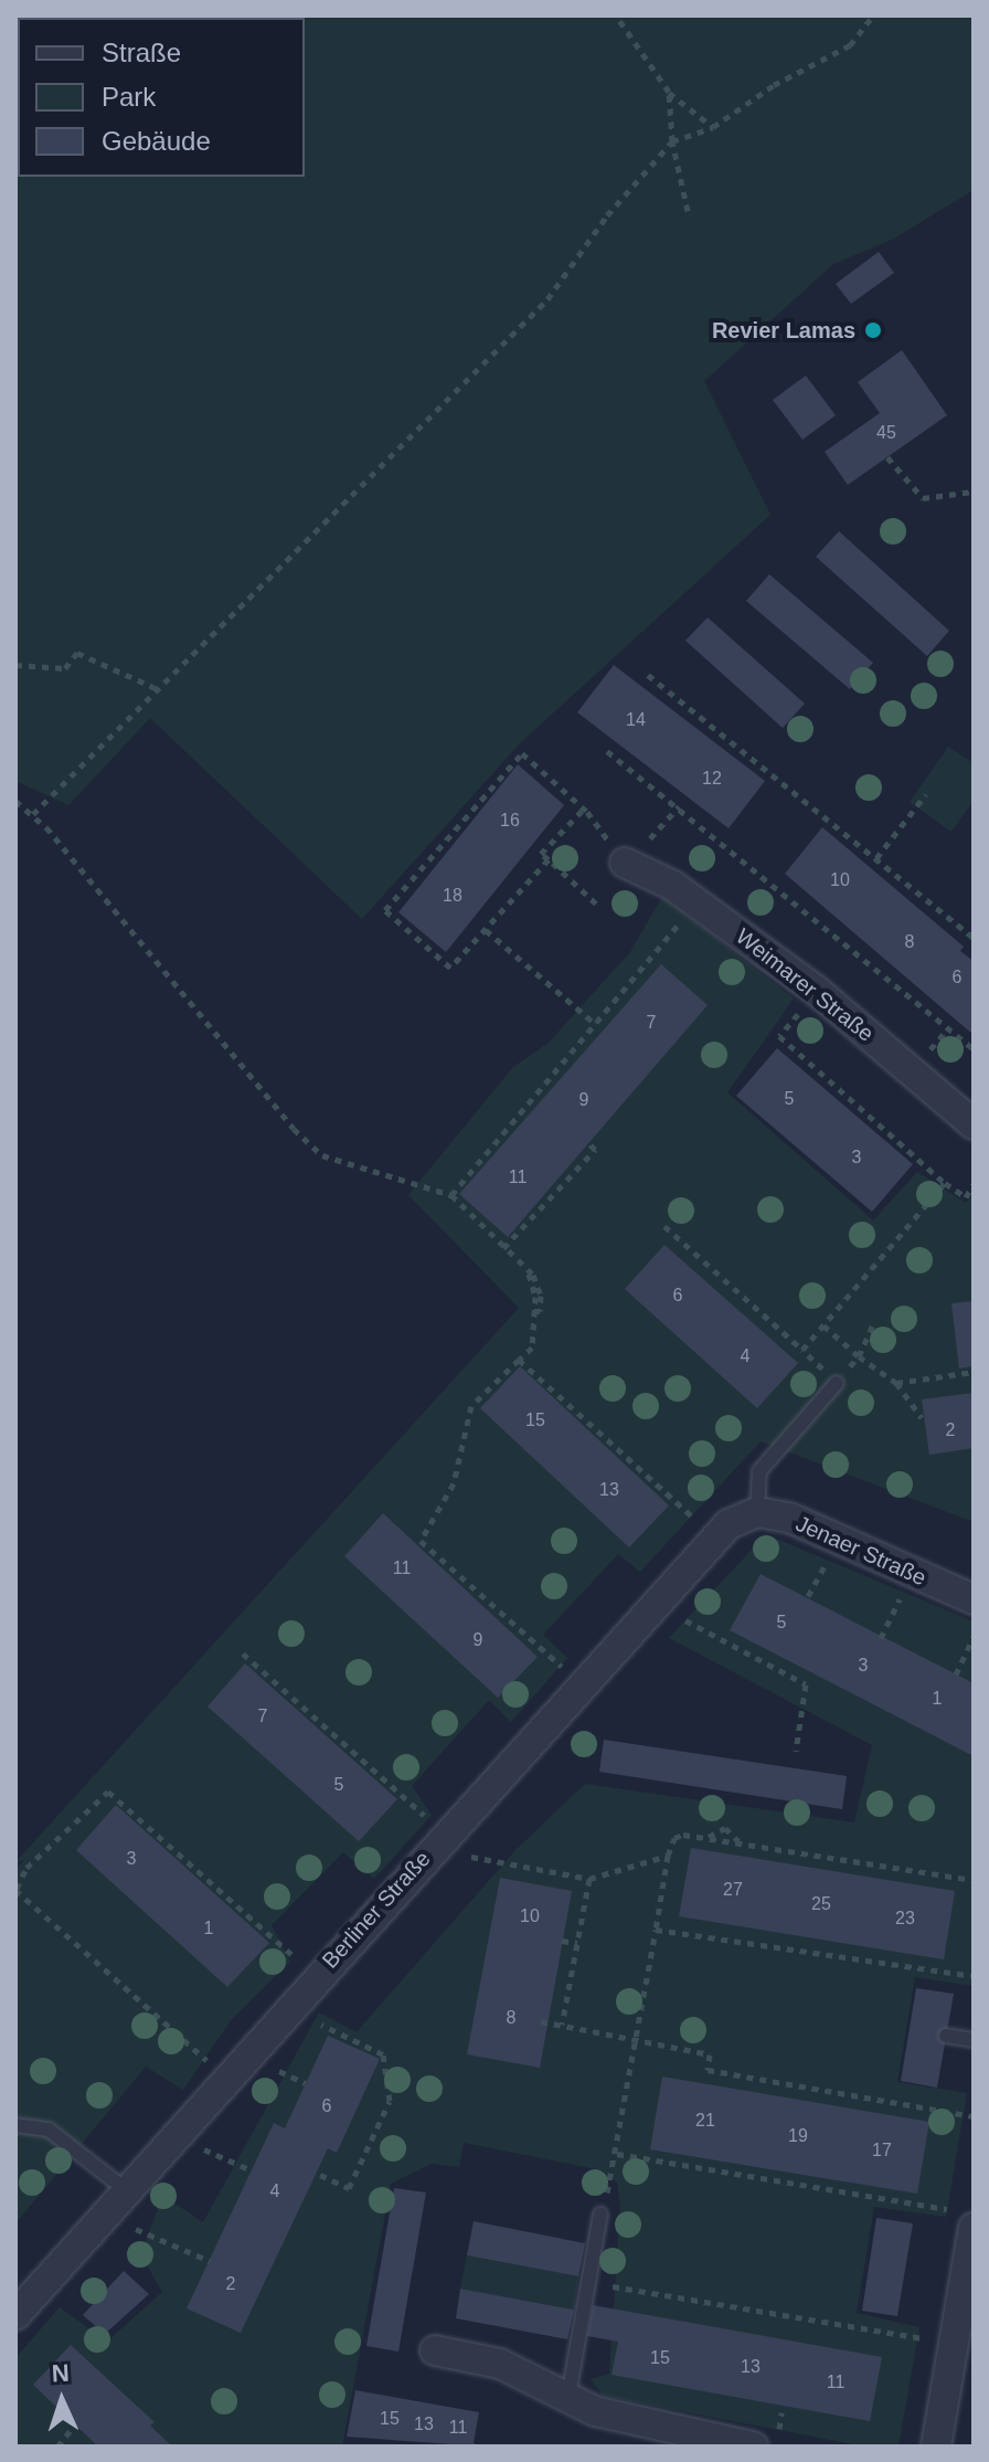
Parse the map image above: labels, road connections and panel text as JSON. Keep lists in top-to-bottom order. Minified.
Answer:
{"streets":{"street":["Weimarer Straße","Jenaer Straße","Berliner Straße"]},"crossings":[["Jenaer Straße","Berliner Straße"]],"places":["Revier Lamas"],"house_numbers":["45","14","12","16","10","18","8","6","7","5","9","3","11","6","4","15","2","13","11","5","9","3","1","7","5","3","27","25","10","23","1","8","6","21","19","17","4","2","15","13","11","15","13","11"],"legend":["Straße","Park","Gebäude"],"north":"top"}
